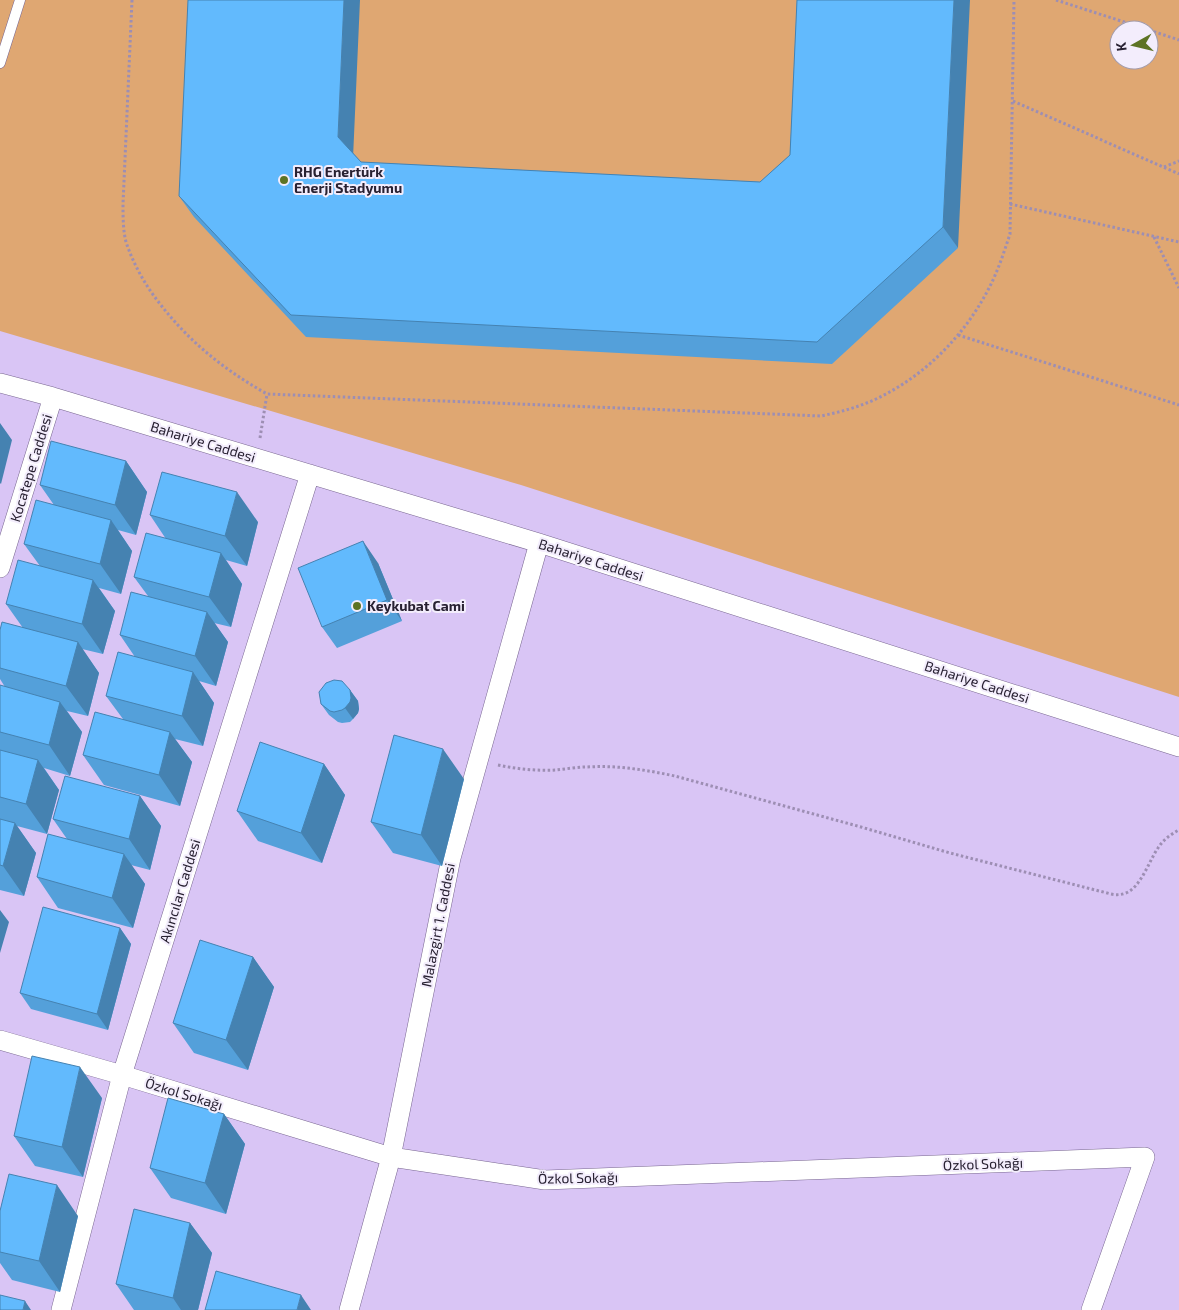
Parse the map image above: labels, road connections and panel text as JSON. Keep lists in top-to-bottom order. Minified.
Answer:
{"streets":{"street":["Bahariye Caddesi","Kocatepe Caddesi","Akıncılar Caddesi","Malazgirt 1. Caddesi","Özkol Sokağı"]},"crossings":[["Bahariye Caddesi","Kocatepe Caddesi"],["Bahariye Caddesi","Akıncılar Caddesi"],["Bahariye Caddesi","Malazgirt 1. Caddesi"],["Akıncılar Caddesi","Özkol Sokağı"],["Malazgirt 1. Caddesi","Özkol Sokağı"]],"places":["RHG Enertürk Enerji Stadyumu","Keykubat Cami"],"north":"left"}
